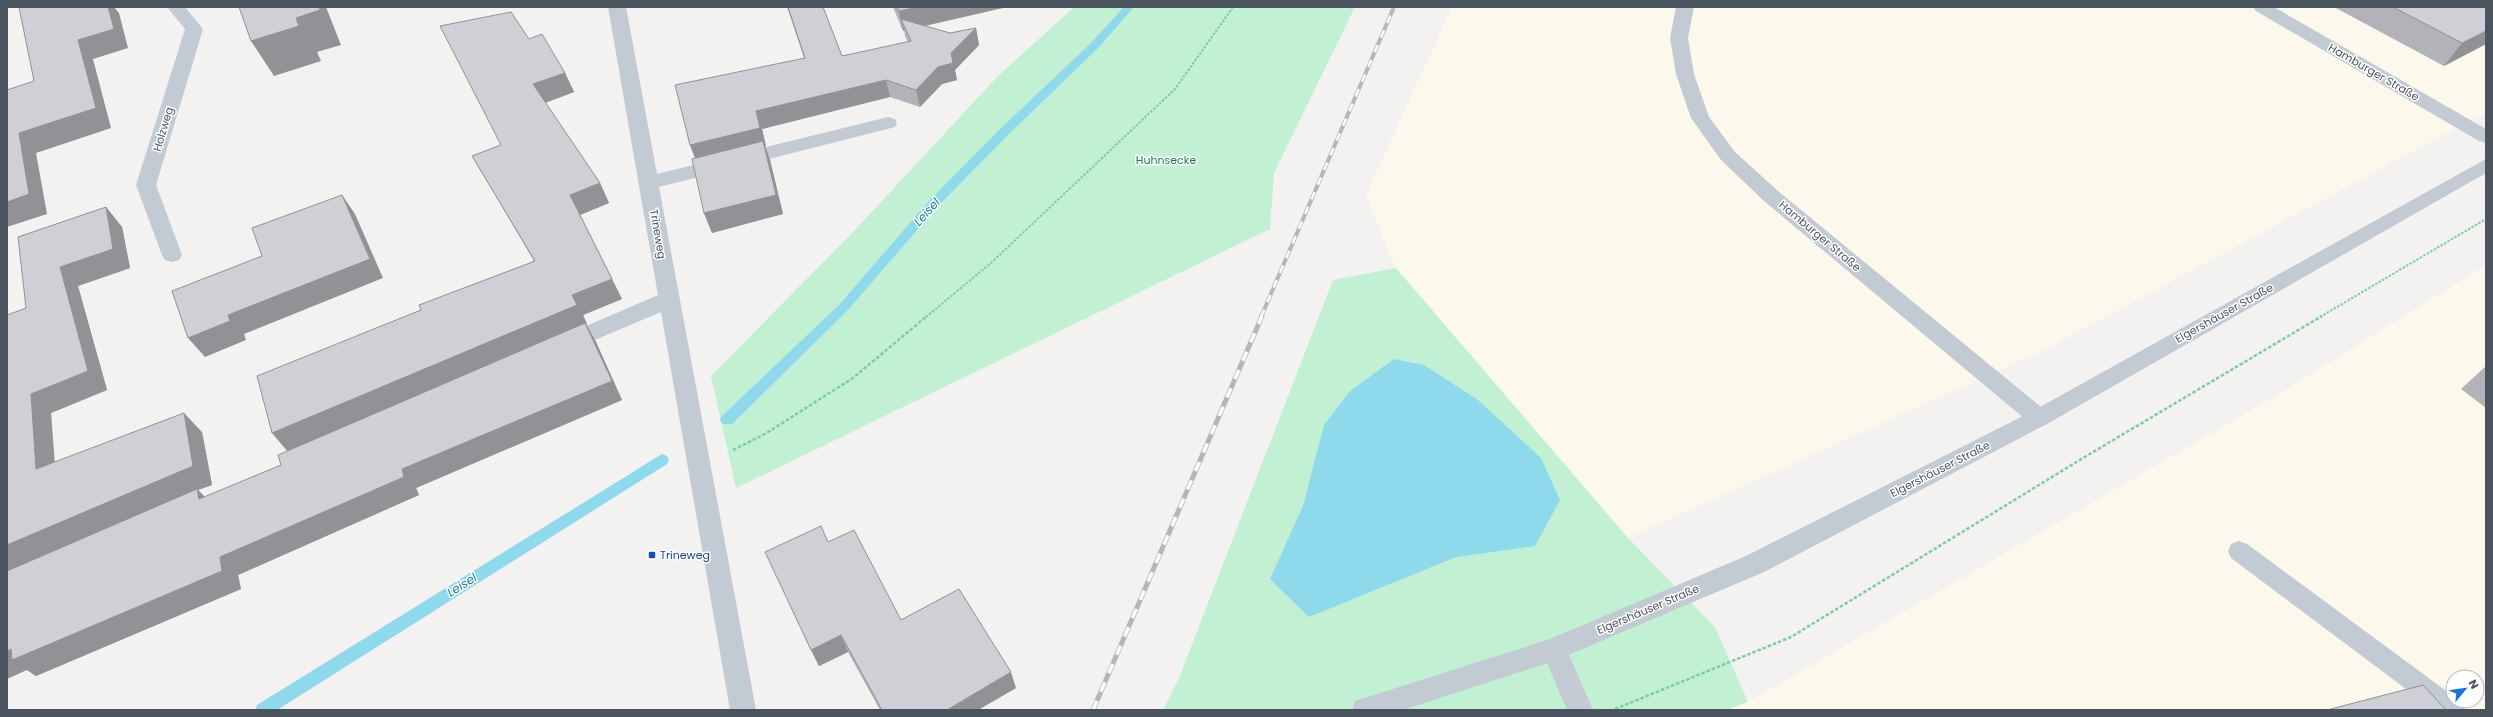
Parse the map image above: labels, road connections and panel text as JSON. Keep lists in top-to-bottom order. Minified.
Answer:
{"streets":{"street":["Hamburger Straße","Holzweg","Trineweg","Elgershäuser Straße"]},"crossings":[["Hamburger Straße","Elgershäuser Straße"]],"water":["Leisel"],"parks":["Huhnsecke"],"places":{"transit":["Trineweg"]},"north":"top right"}
